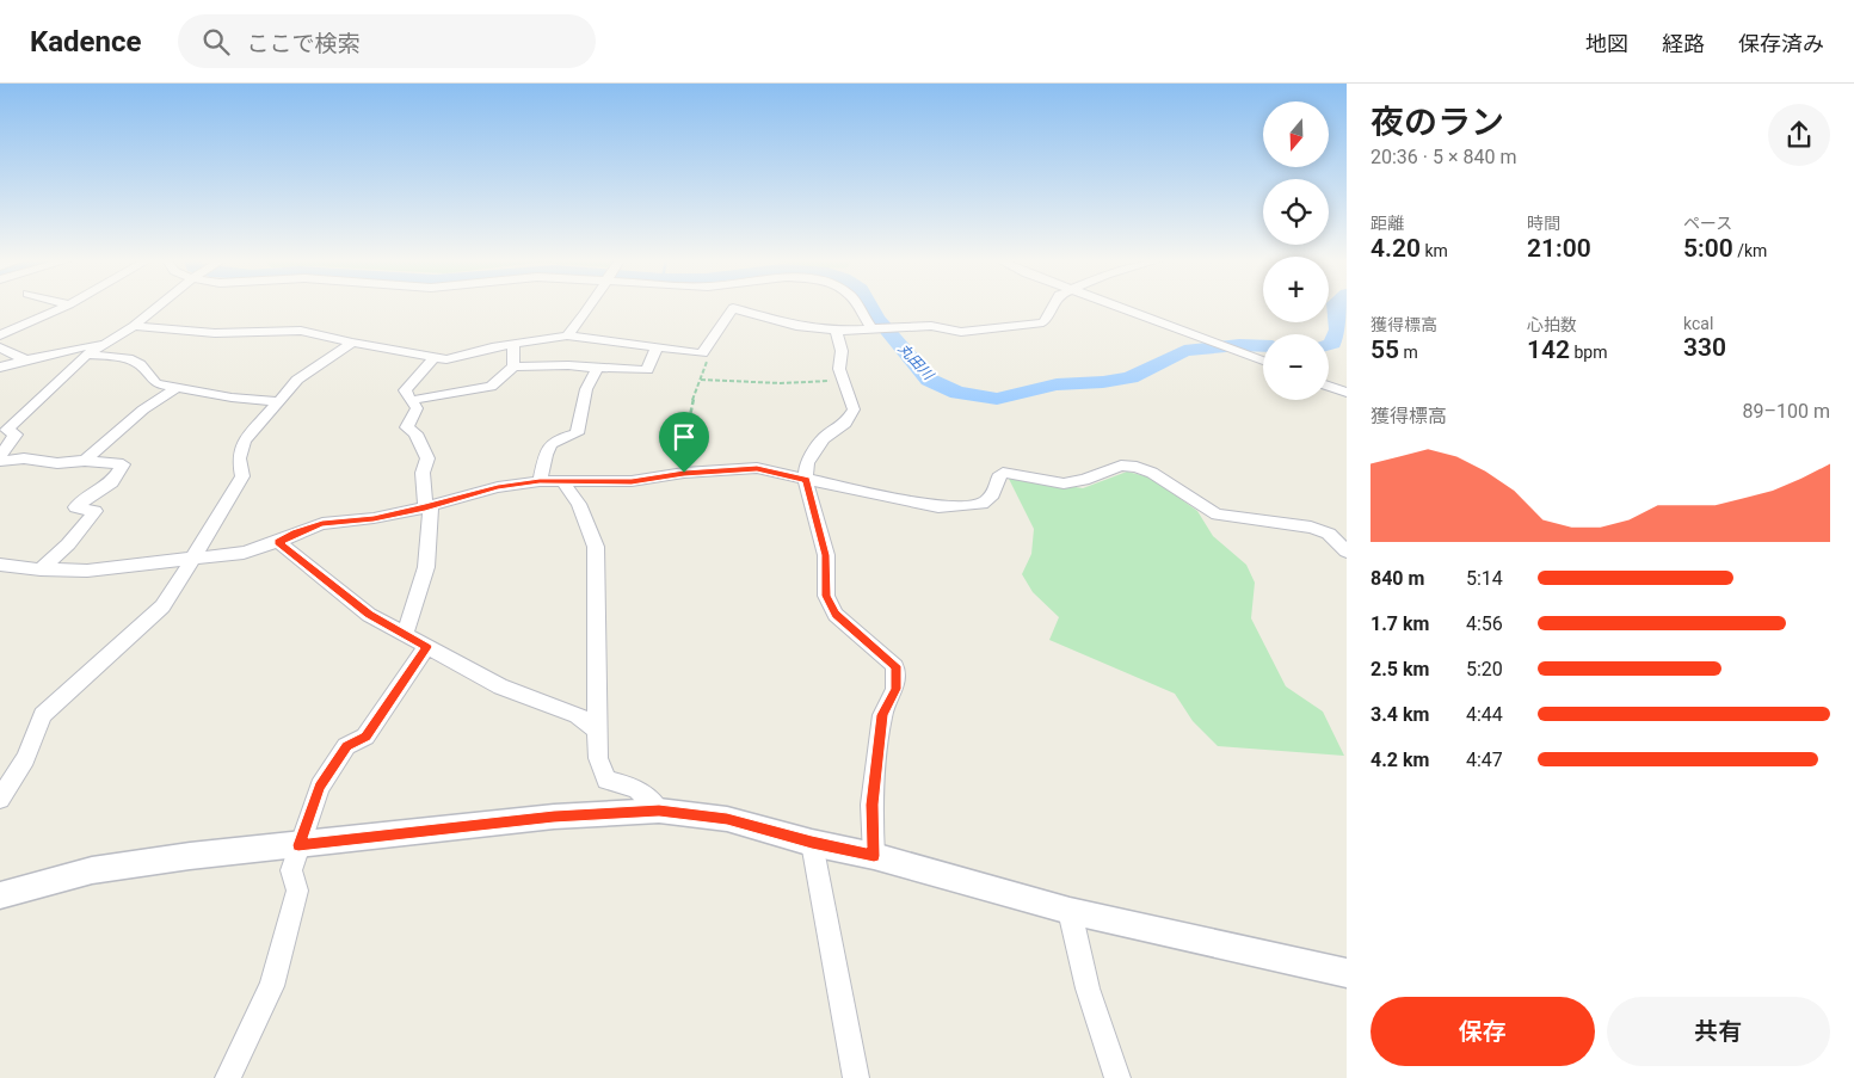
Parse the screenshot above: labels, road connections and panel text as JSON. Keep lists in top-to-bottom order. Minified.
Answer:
{"water":["丸田川"],"north":"bottom","page":{"header":"Kadence","search":"ここで検索","nav":["地図","経路","保存済み"],"heading":["夜のラン","20:36 · 5 × 840 m"],"map_buttons":["+","−"],"stats":[["距離","4.20 km"],["時間","21:00"],["ペース","5:00 /km"],["獲得標高","55 m"],["心拍数","142 bpm"],["kcal","330"]],"chart":["獲得標高","89–100 m"],"list":[{"name":"840 m","note":"5:14"},{"name":"1.7 km","note":"4:56"},{"name":"2.5 km","note":"5:20"},{"name":"3.4 km","note":"4:44"},{"name":"4.2 km","note":"4:47"}],"buttons":["保存","共有"]}}
